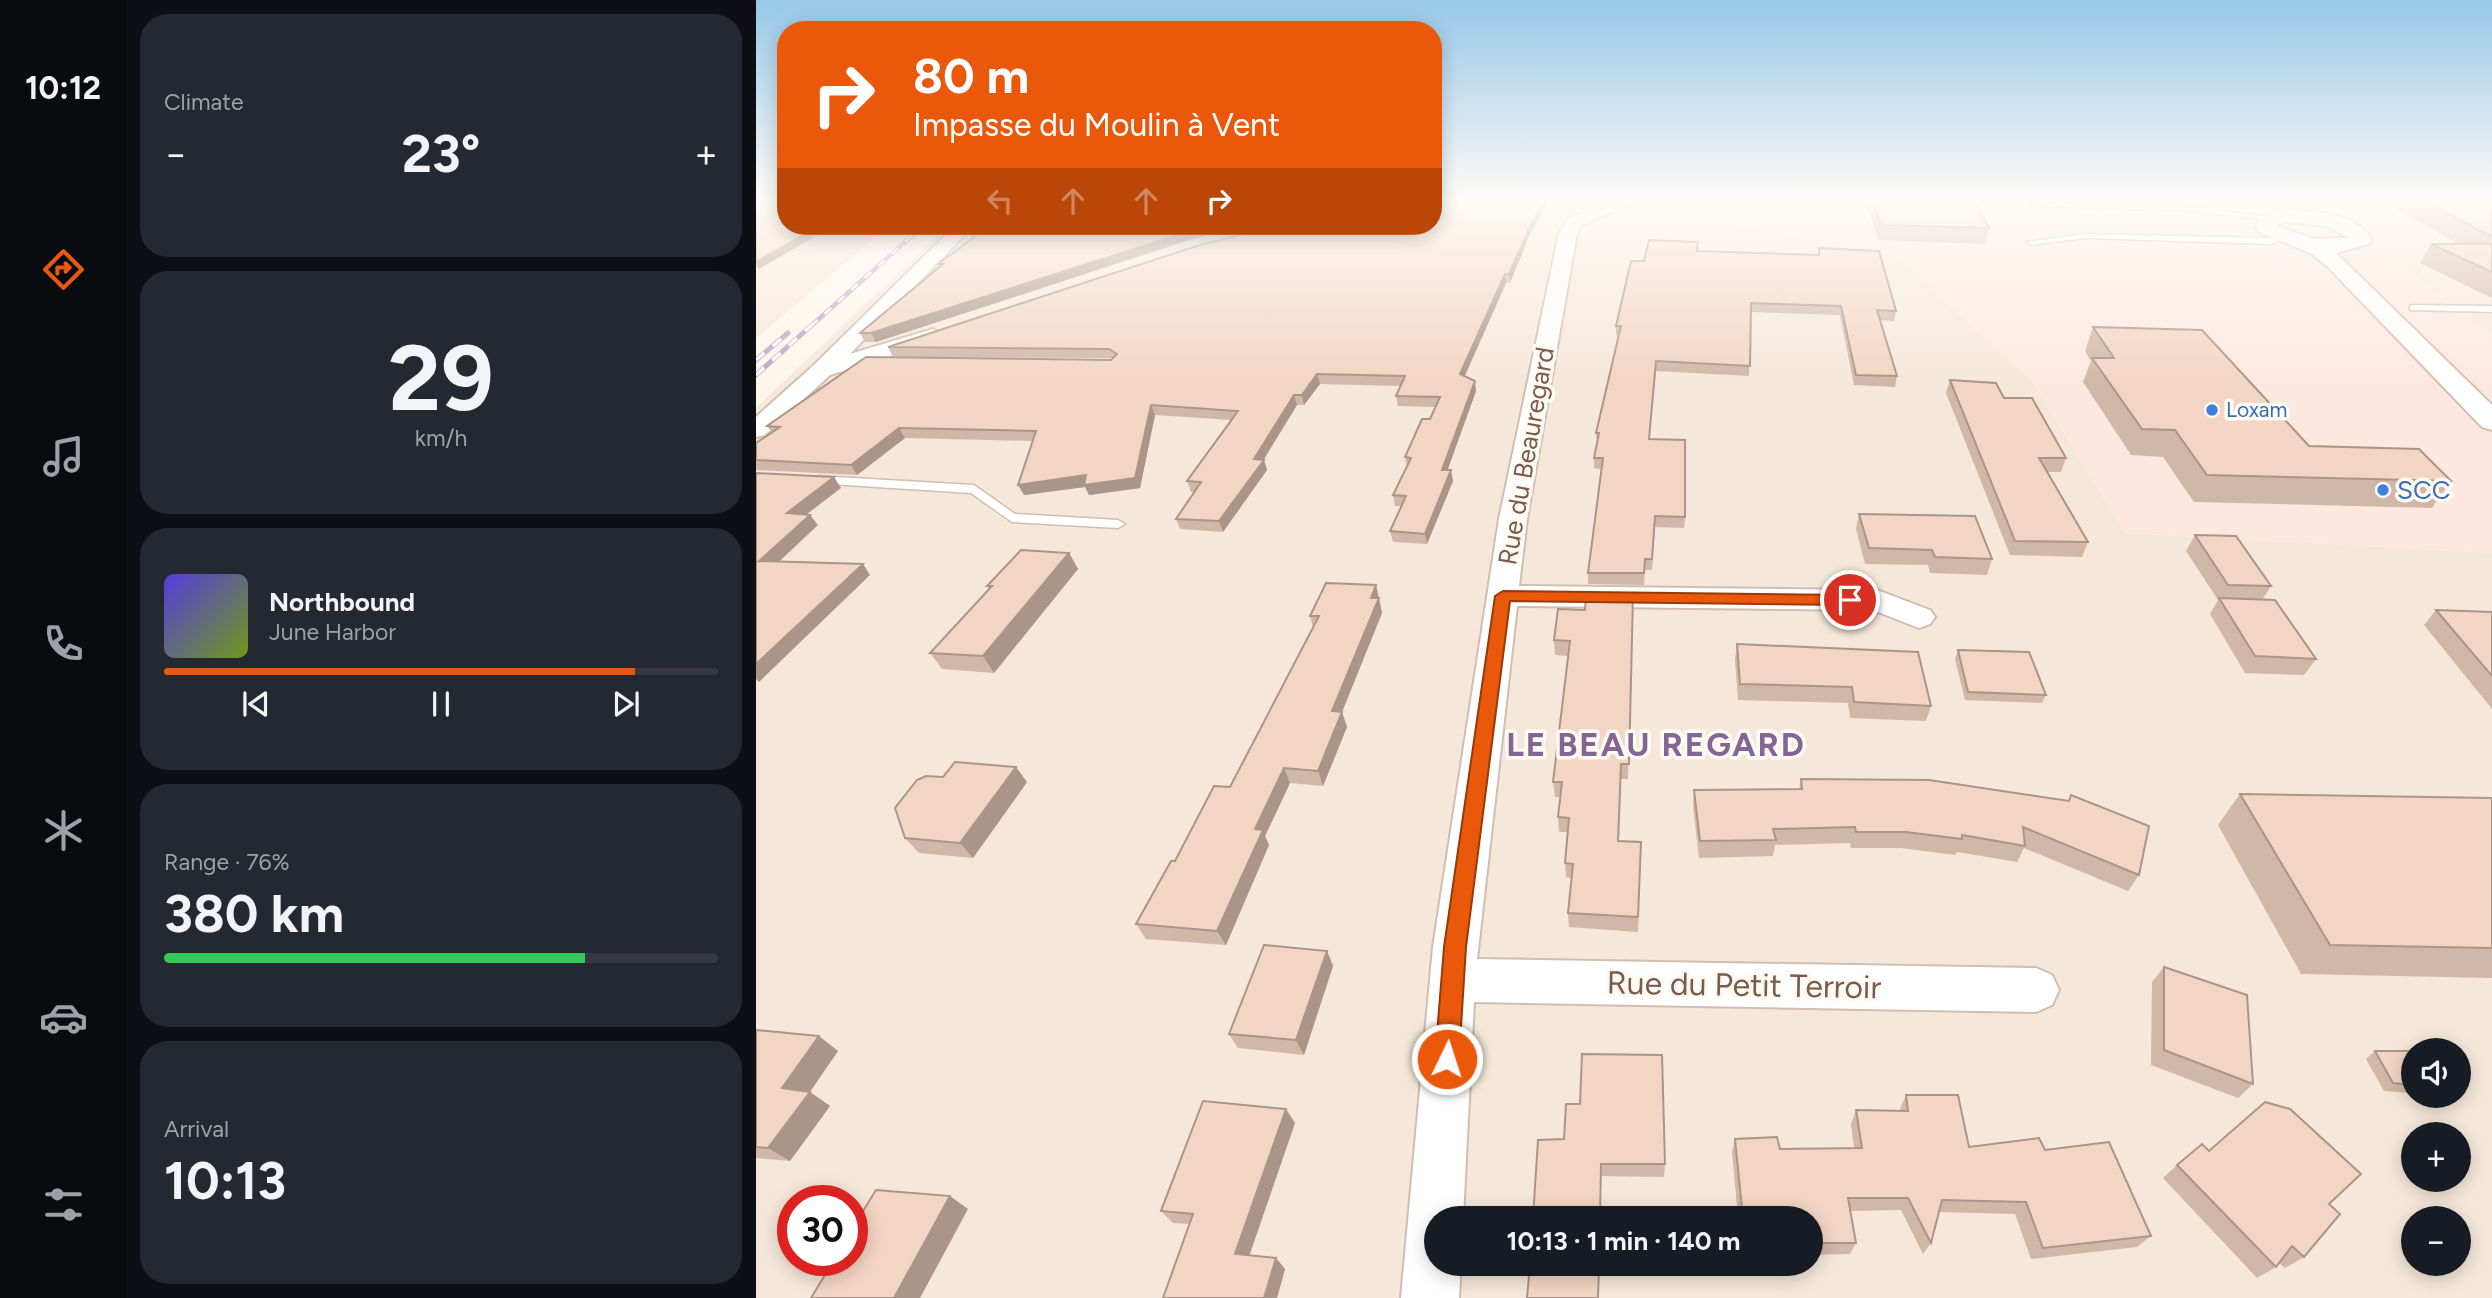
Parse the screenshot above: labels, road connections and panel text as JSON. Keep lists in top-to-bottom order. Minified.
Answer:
{"streets":{"street":["Rue du Beauregard","Rue du Petit Terroir"]},"crossings":[["Rue du Beauregard","Rue du Petit Terroir"]],"districts":["LE BEAU REGARD"],"places":["Loxam","SCC"],"page":{"tabs":"10:12","tile":["Climate",["29","km/h"],["Range · 76%","380 km"],["Arrival","10:13"]],"turn":["80 m","Impasse du Moulin à Vent"],"heat":["−","23°","+"],"song":["Northbound","June Harbor"],"map_buttons":["+","−"],"limit":"30","trip":"10:13 · 1 min · 140 m"}}
